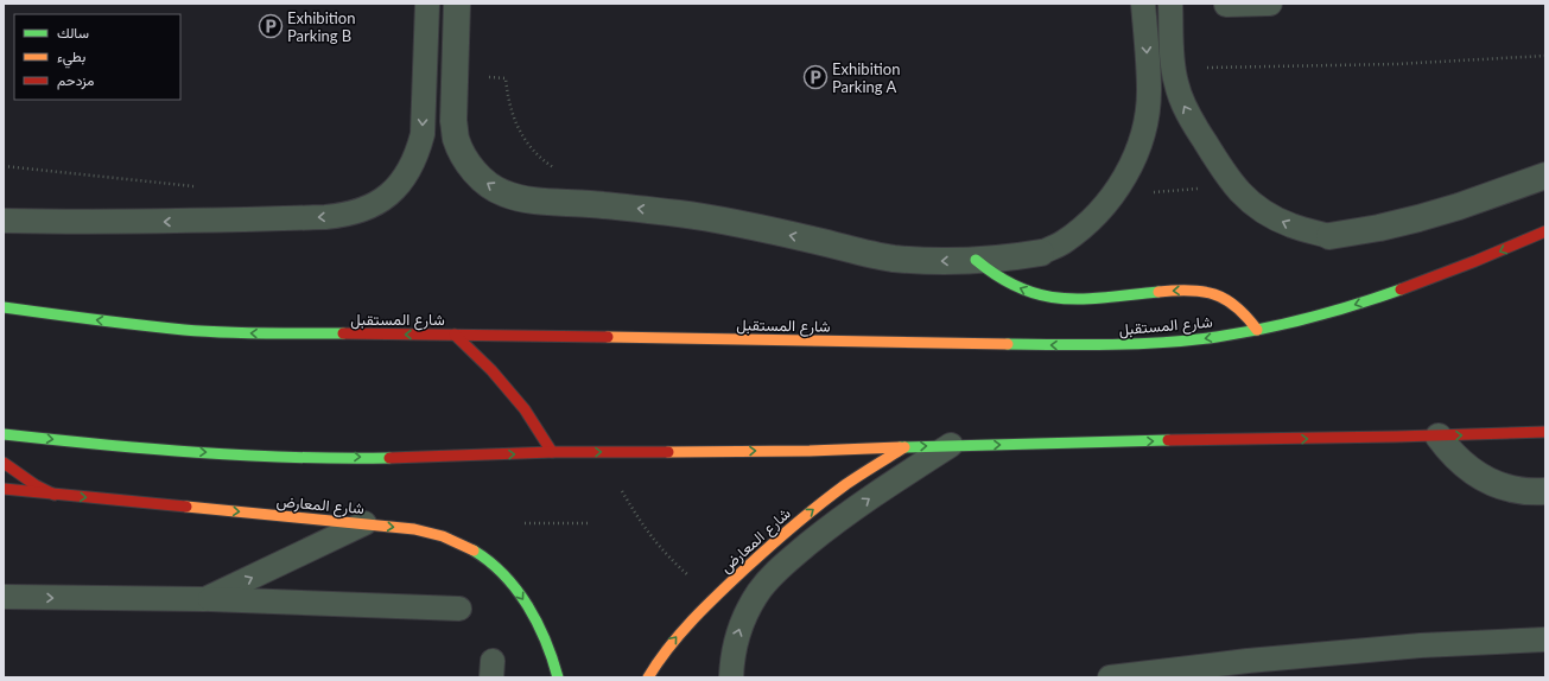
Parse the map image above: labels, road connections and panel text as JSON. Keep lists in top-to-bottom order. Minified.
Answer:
{"streets":{"main road":["شارع المستقبل","شارع المعارض"]},"one_way":["شارع المستقبل"],"places":{"parking":["Exhibition Parking B","Exhibition Parking A"]},"legend":["سالك","بطيء","مزدحم"]}
